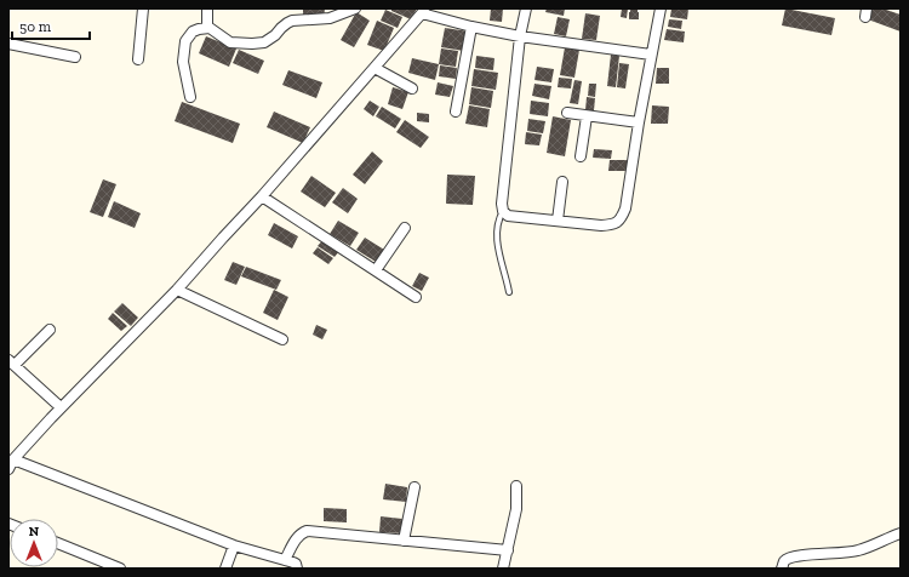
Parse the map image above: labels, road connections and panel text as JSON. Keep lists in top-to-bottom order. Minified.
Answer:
{"scale_bar":"50 m","north":"top"}
